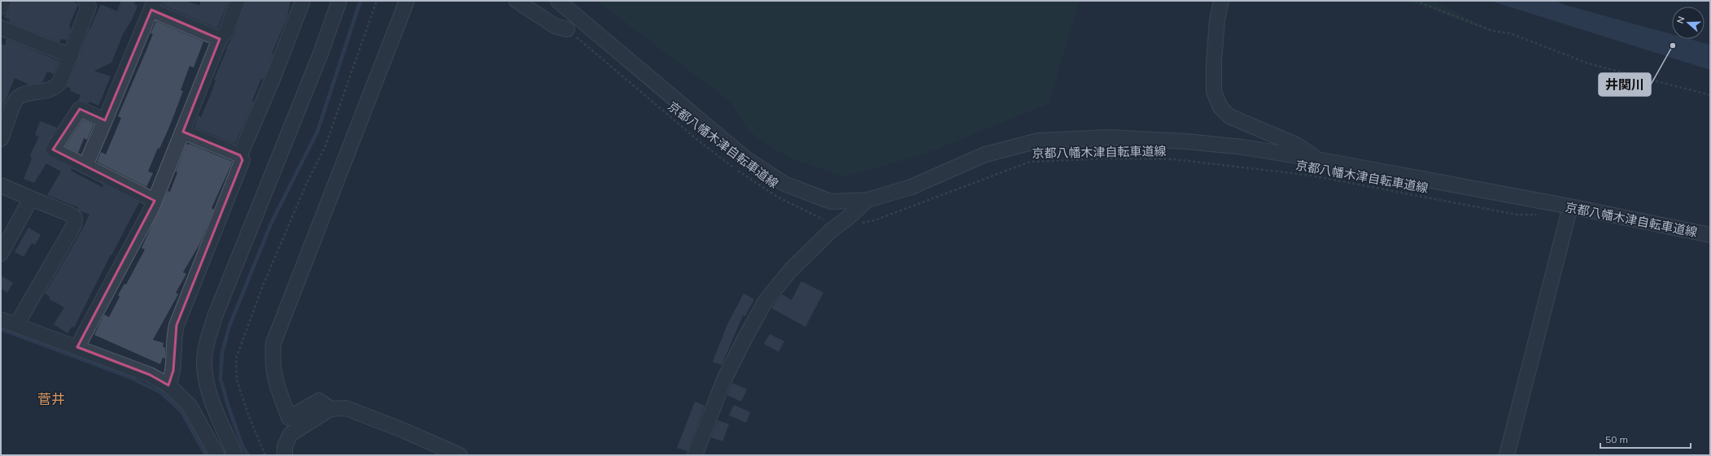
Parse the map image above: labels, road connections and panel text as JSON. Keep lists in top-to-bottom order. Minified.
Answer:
{"streets":{"path":["京都八幡木津自転車道線"]},"districts":["菅井"],"places":["井関川"],"scale_bar":"50 m","north":"left"}
